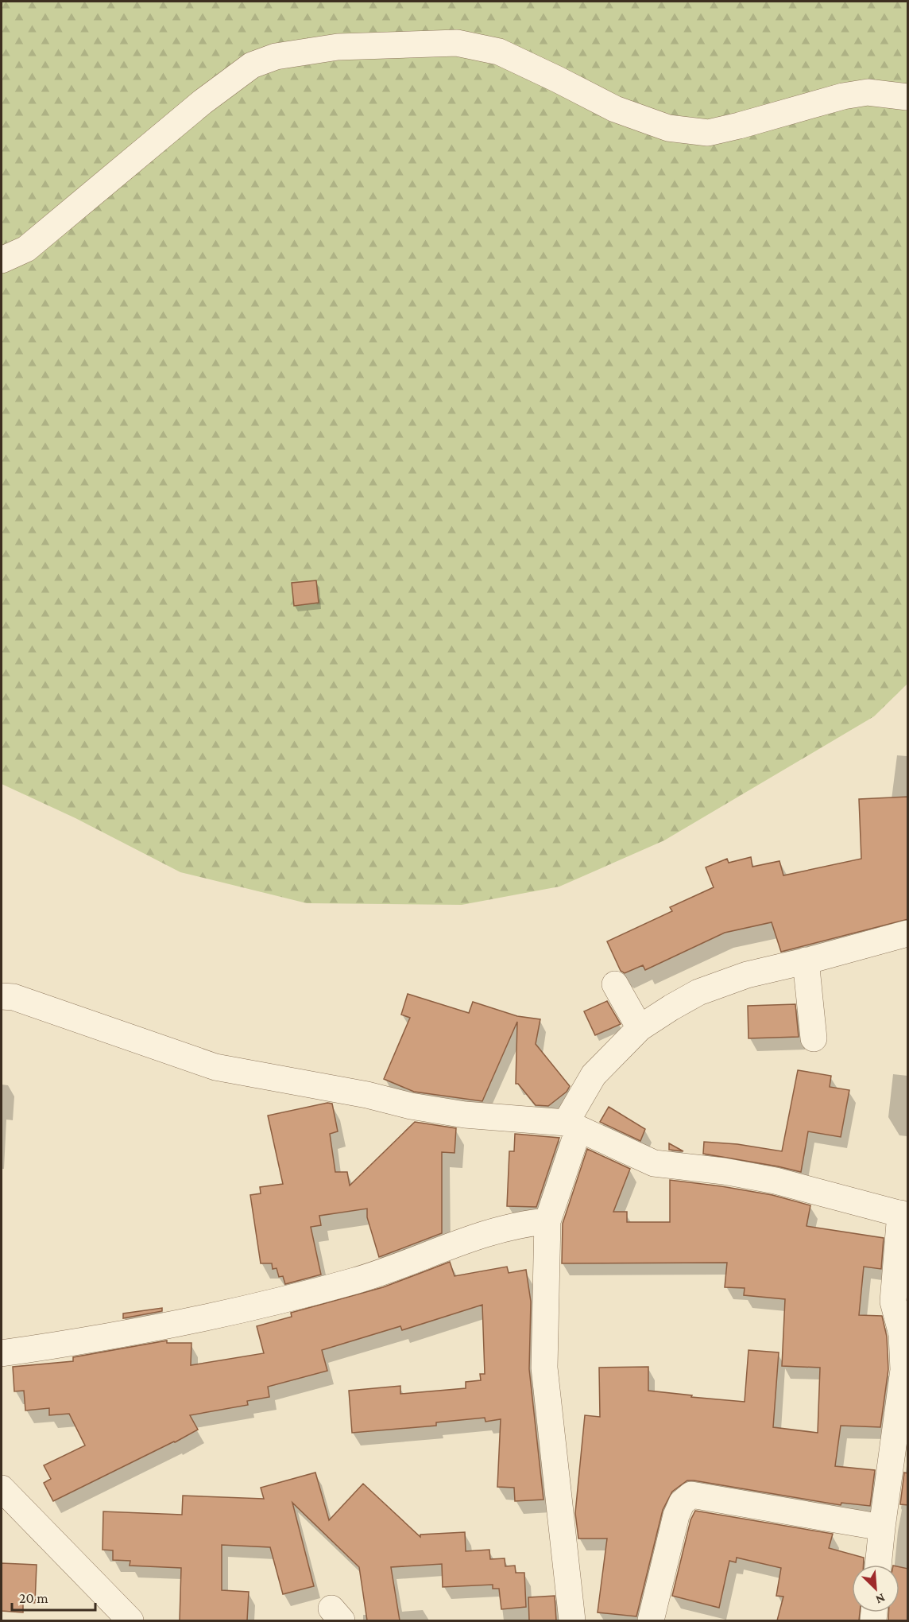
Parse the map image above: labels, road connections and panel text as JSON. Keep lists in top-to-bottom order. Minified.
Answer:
{"scale_bar":"20 m","north":"bottom right"}
